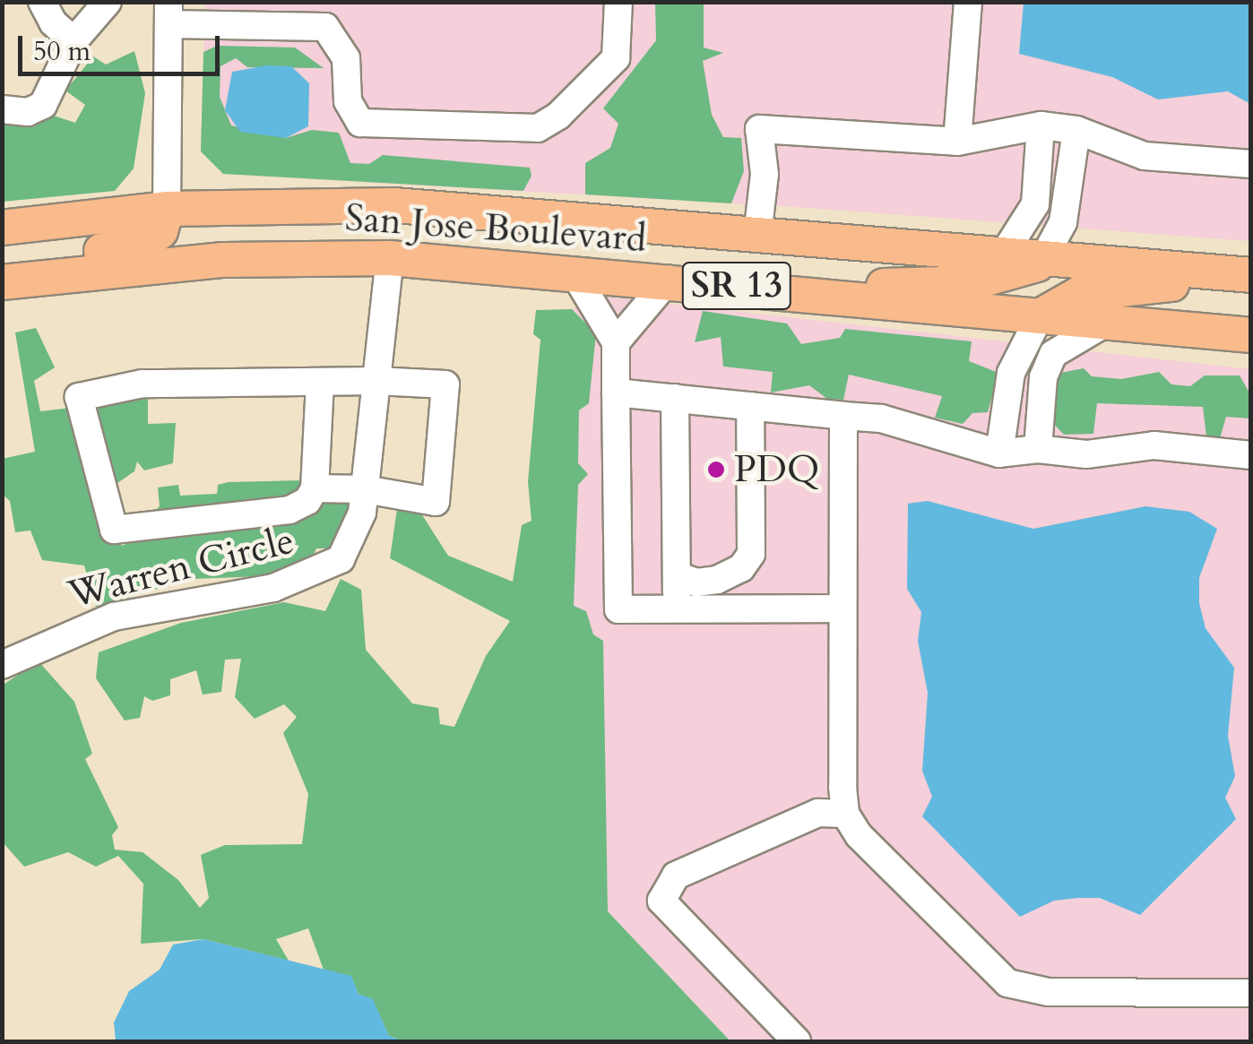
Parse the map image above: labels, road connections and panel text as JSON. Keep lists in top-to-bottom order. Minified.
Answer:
{"streets":{"main road":["San Jose Boulevard","SR 13"],"street":["Warren Circle"]},"crossings":[["San Jose Boulevard","Warren Circle"]],"places":["PDQ"],"scale_bar":"50 m"}
